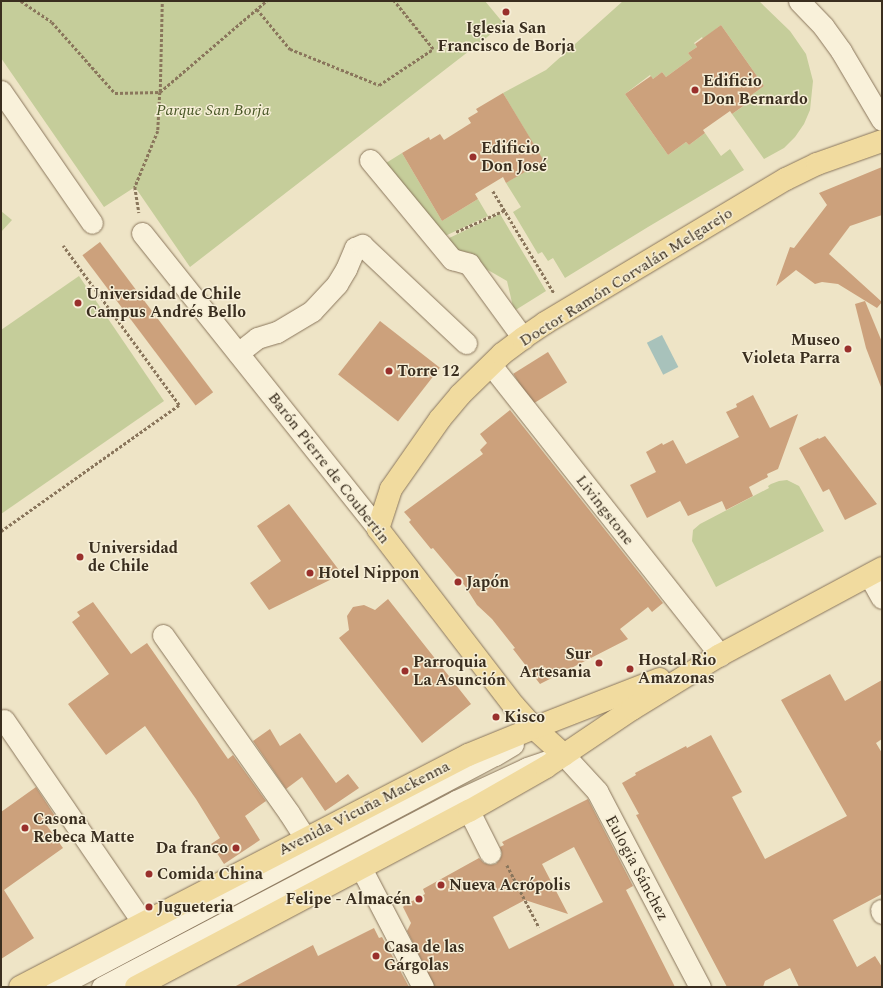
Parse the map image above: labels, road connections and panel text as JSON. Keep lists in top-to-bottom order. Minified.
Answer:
{"streets":{"main road":["Doctor Ramón Corvalán Melgarejo","Barón Pierre de Coubertin","Avenida Vicuña Mackenna"],"street":["Livingstone","Eulogia Sánchez"]},"crossings":[["Doctor Ramón Corvalán Melgarejo","Barón Pierre de Coubertin"],["Doctor Ramón Corvalán Melgarejo","Livingstone"],["Barón Pierre de Coubertin","Avenida Vicuña Mackenna"],["Barón Pierre de Coubertin","Eulogia Sánchez"],["Livingstone","Avenida Vicuña Mackenna"],["Avenida Vicuña Mackenna","Eulogia Sánchez"]],"parks":["Parque San Borja"],"places":["Iglesia San Francisco de Borja","Edificio Don Bernardo","Edificio Don José","Universidad de Chile Campus Andrés Bello","Museo Violeta Parra","Torre 12","Universidad de Chile","Hotel Nippon","Japón","Sur Artesania","Hostal Rio Amazonas","Parroquia La Asunción","Kisco","Casona Rebeca Matte","Da franco","Comida China","Nueva Acrópolis","Felipe - Almacén","Jugueteria","Casa de las Gárgolas"]}
